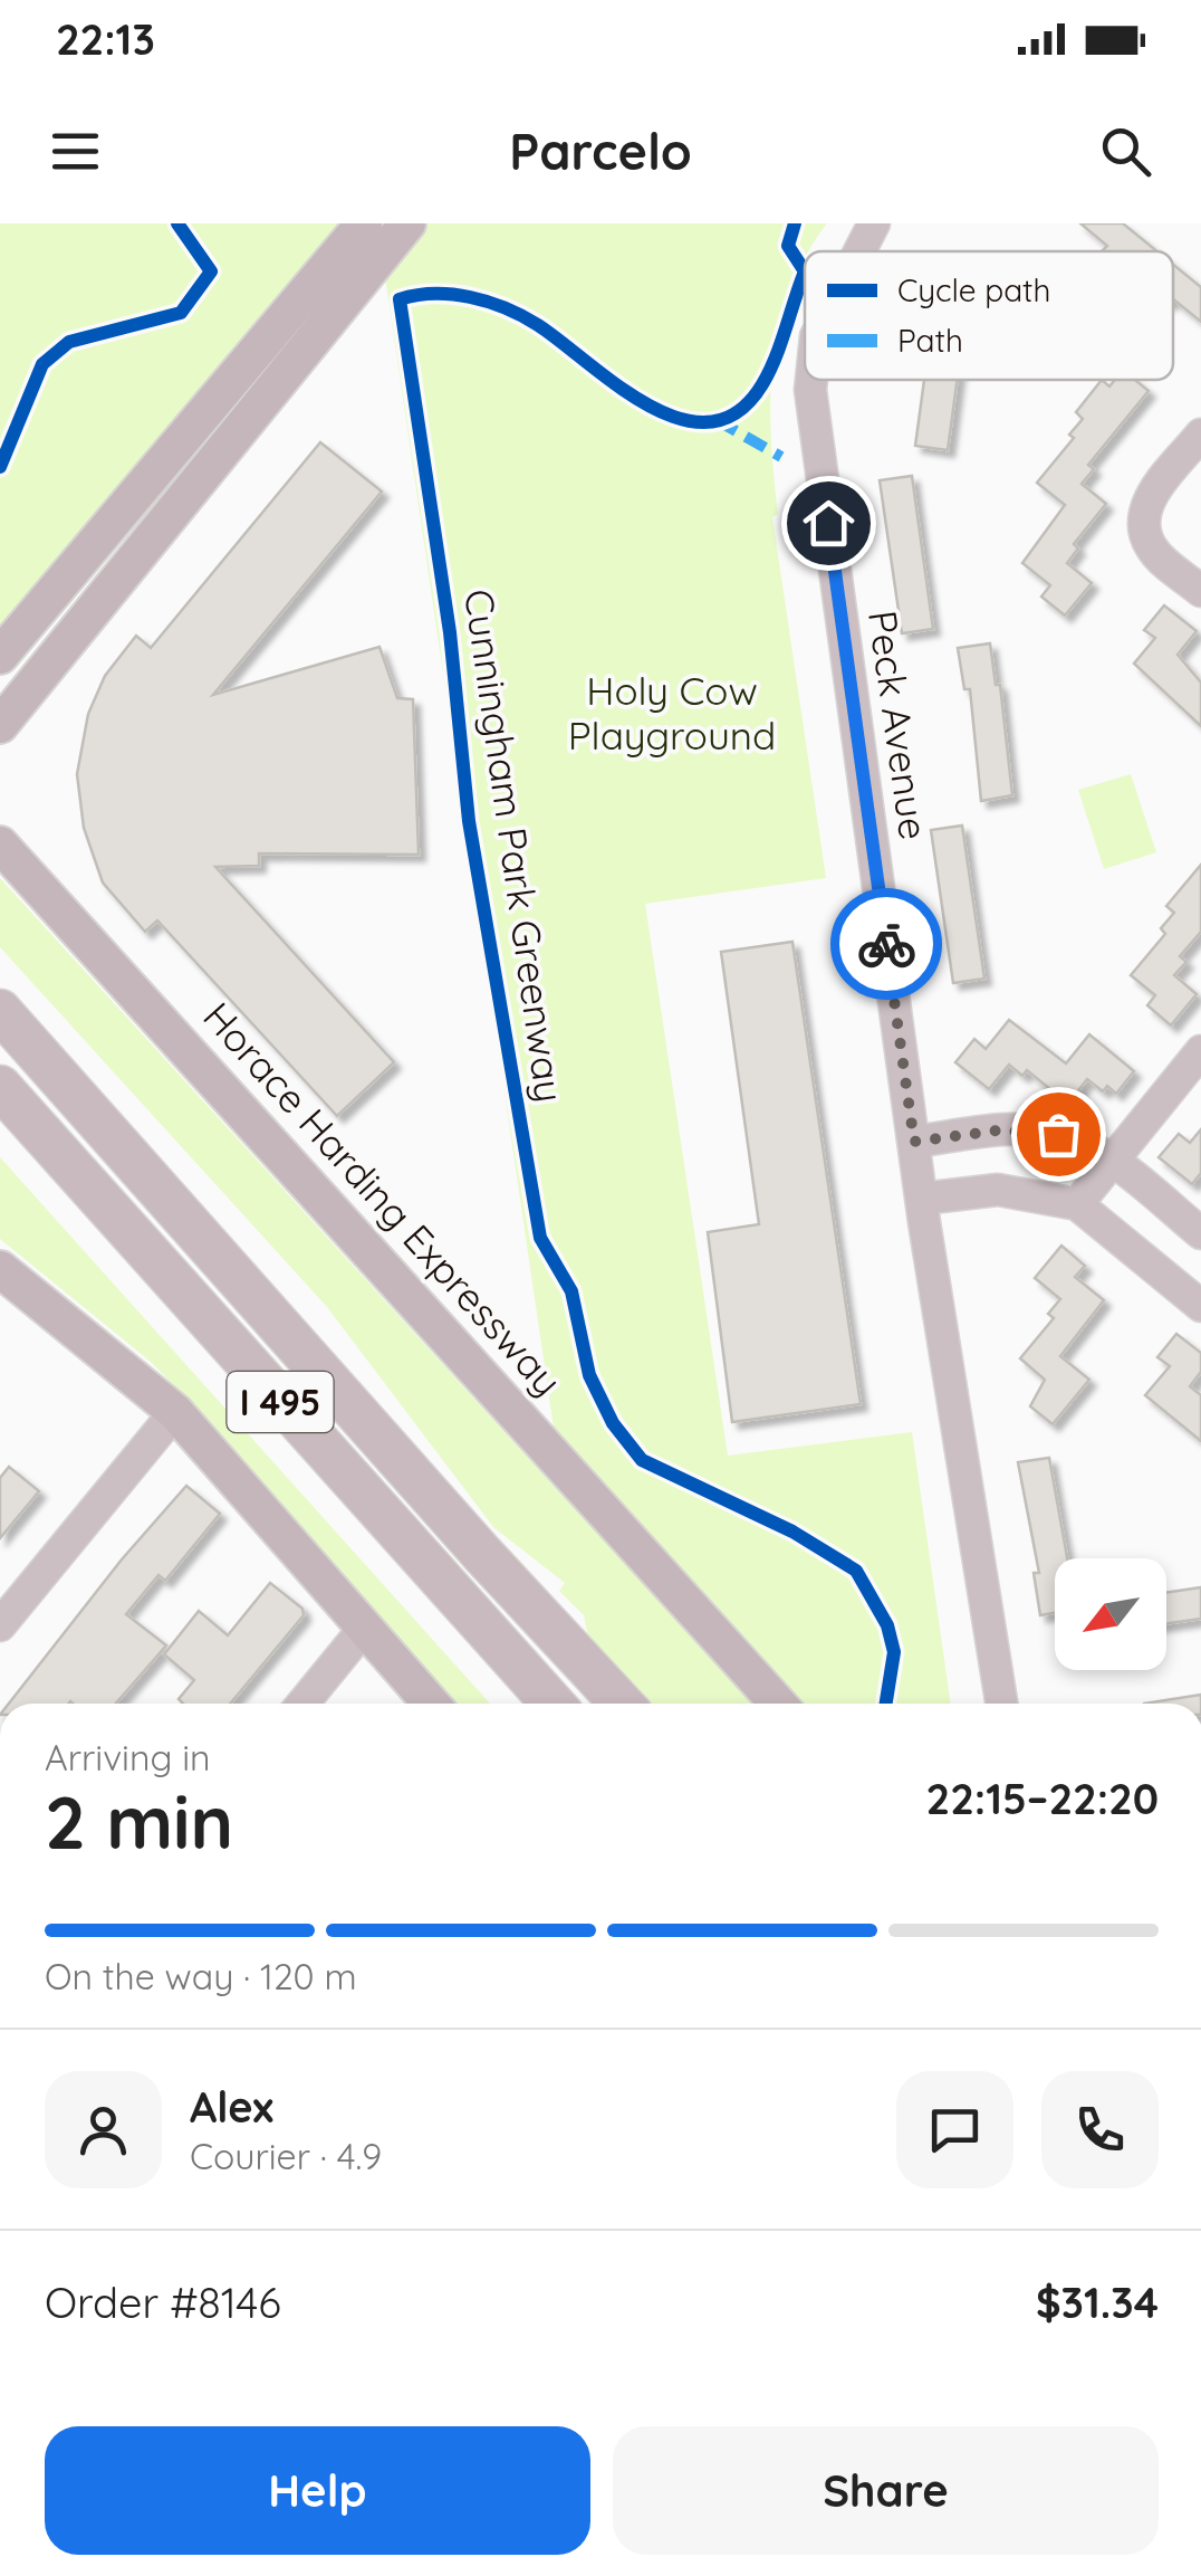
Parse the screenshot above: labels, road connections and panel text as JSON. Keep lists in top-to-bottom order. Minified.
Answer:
{"streets":{"highway":["I 495"],"main road":["Horace Harding Expressway"],"street":["Peck Avenue"],"cycle path":["Cunningham Park Greenway"]},"parks":["Holy Cow Playground"],"legend":["Cycle path","Path"],"north":"bottom left","page":{"status":"22:13","header":"Parcelo","heading":["2 min","Arriving in","22:15–22:20"],"panel":["Alex","Courier · 4.9","Order #8146","$31.34"],"bar":"On the way · 120 m","buttons":["Help","Share"]}}
